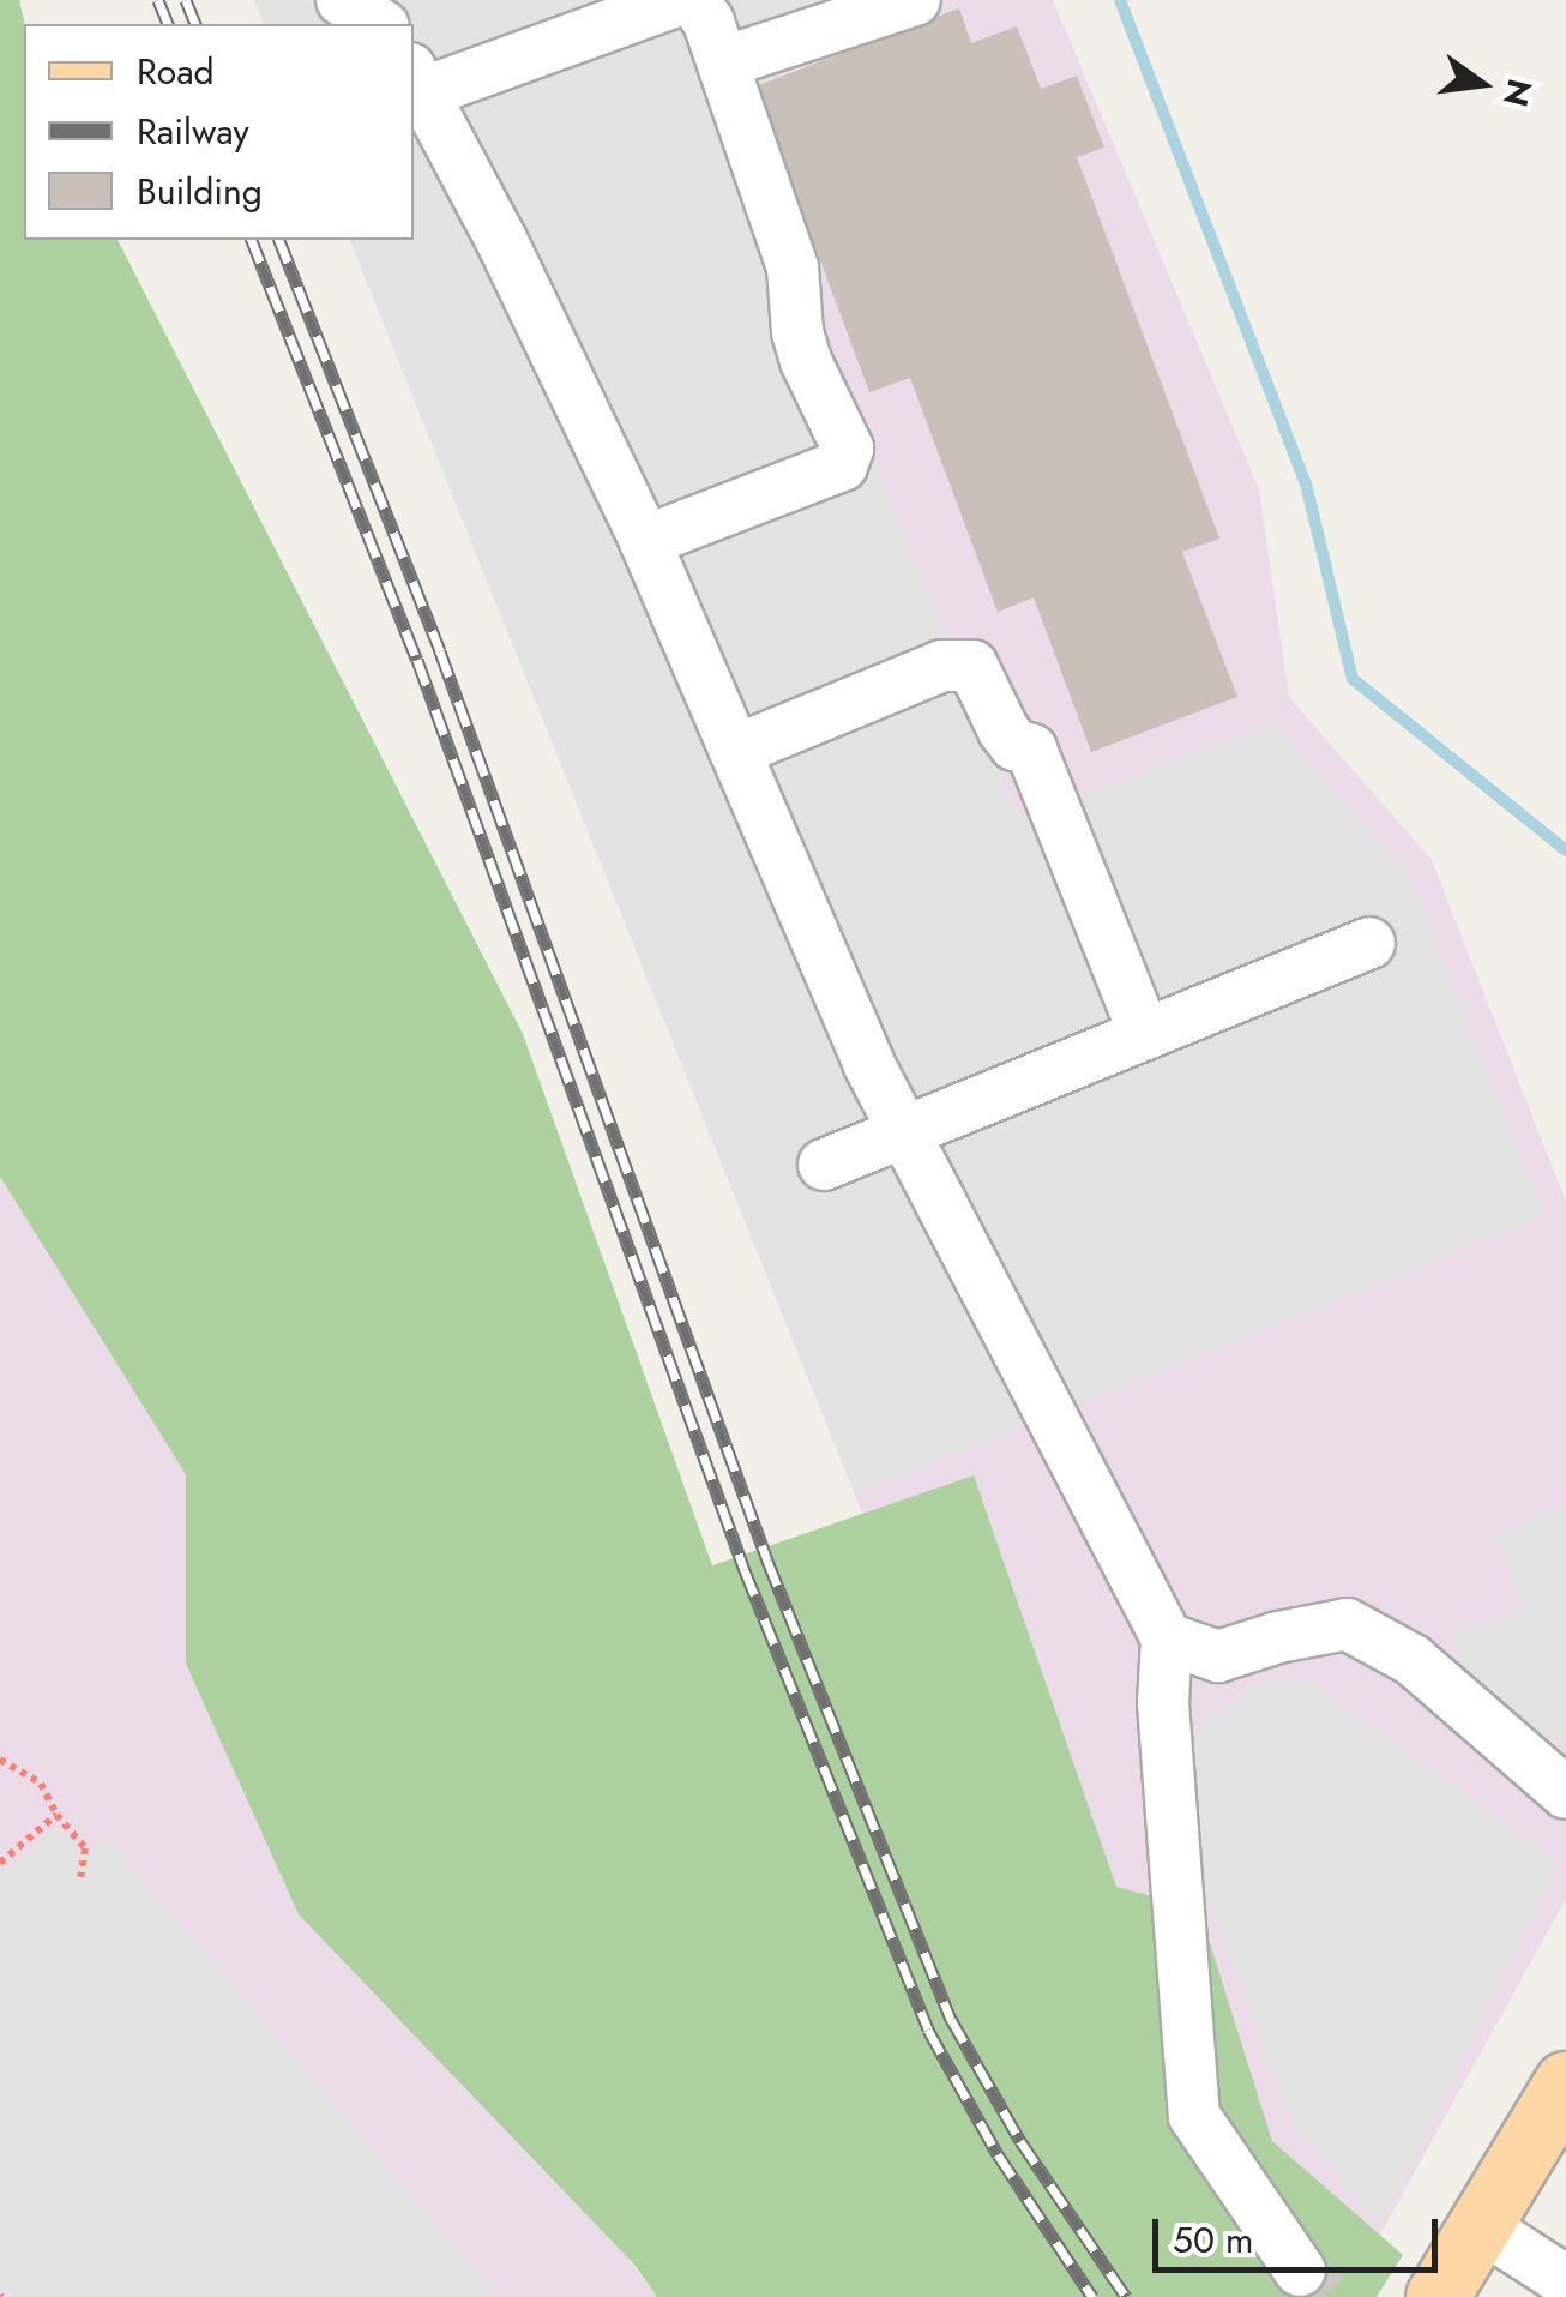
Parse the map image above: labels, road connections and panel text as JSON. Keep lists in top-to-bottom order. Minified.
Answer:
{"legend":["Road","Railway","Building"],"scale_bar":"50 m","north":"right"}
